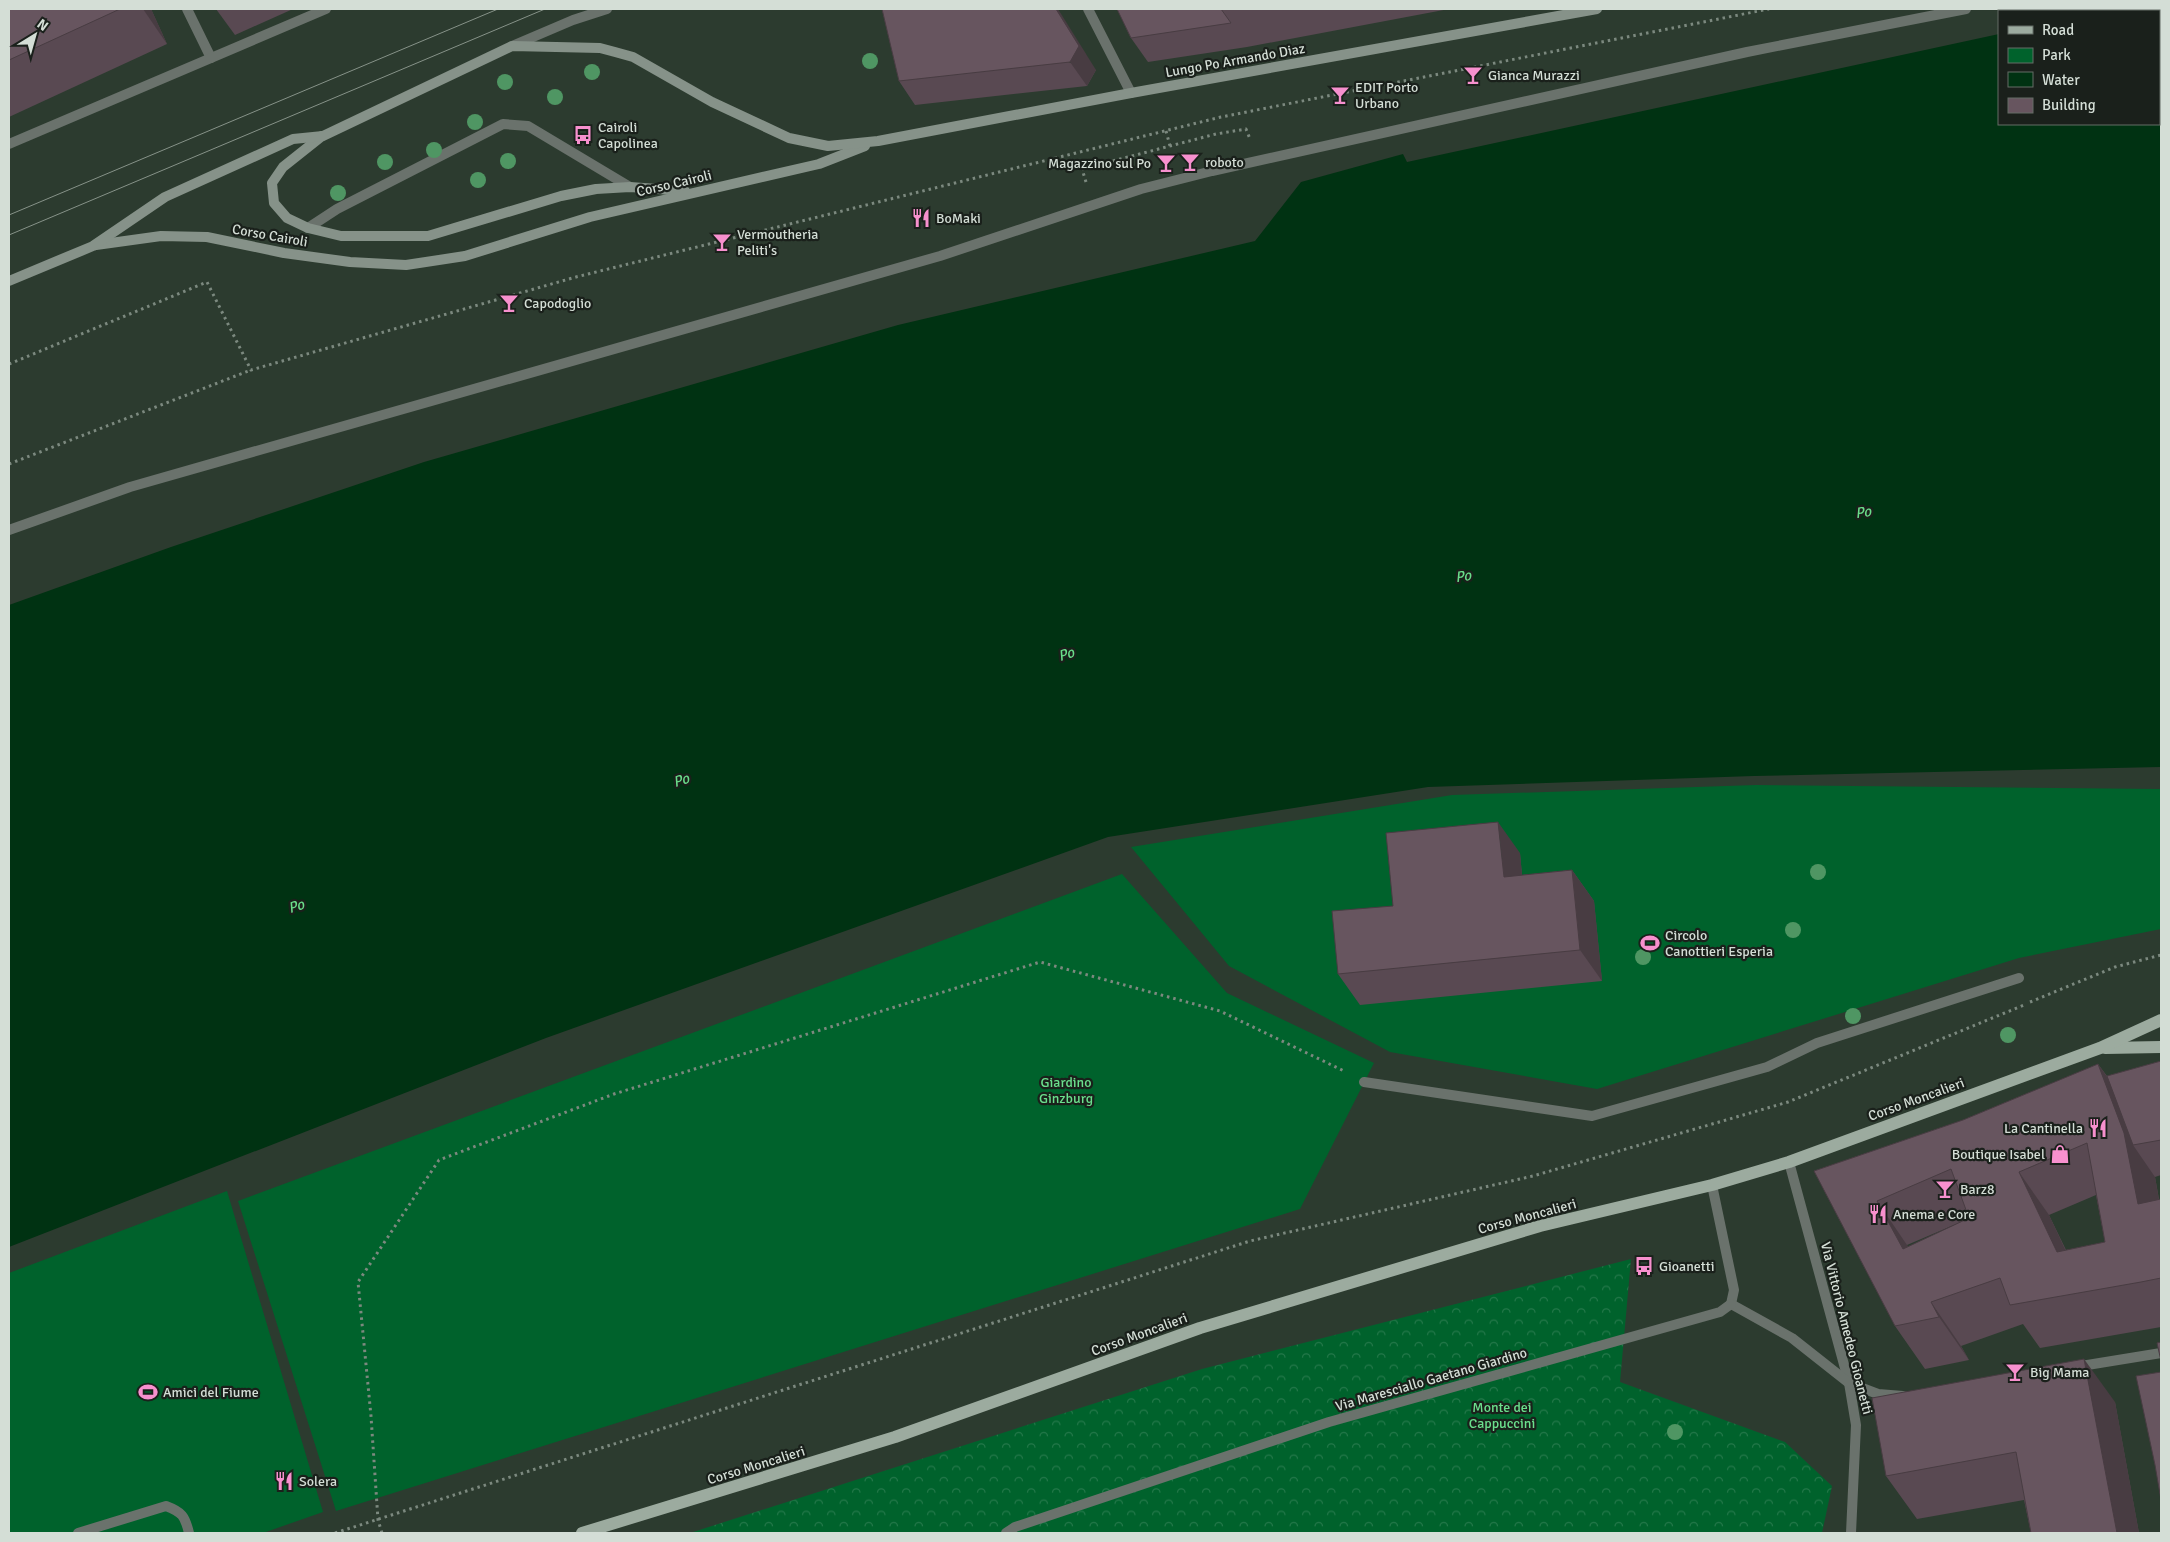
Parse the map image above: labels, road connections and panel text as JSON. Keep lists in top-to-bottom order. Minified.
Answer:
{"streets":{"main road":["Lungo Po Armando Diaz","Corso Cairoli","Corso Moncalieri"],"street":["Via Vittorio Amedeo Gioanetti","Via Maresciallo Gaetano Giardino"]},"crossings":[["Lungo Po Armando Diaz","Corso Cairoli"],["Corso Moncalieri","Via Vittorio Amedeo Gioanetti"]],"water":["Po"],"parks":["Giardino Ginzburg","Monte dei Cappuccini"],"places":{"bar":["Gianca Murazzi","EDIT Porto Urbano","roboto","Magazzino sul Po","Vermoutheria Peliti's","Capodoglio","Barz8","Big Mama"],"bus stop":["Cairoli Capolinea","Gioanetti"],"restaurant":["BoMaki","La Cantinella","Anema e Core","Solera"],"sports":["Circolo Canottieri Esperia","Amici del Fiume"],"shop":["Boutique Isabel"]},"legend":["Road","Park","Water","Building"],"north":"top right"}
